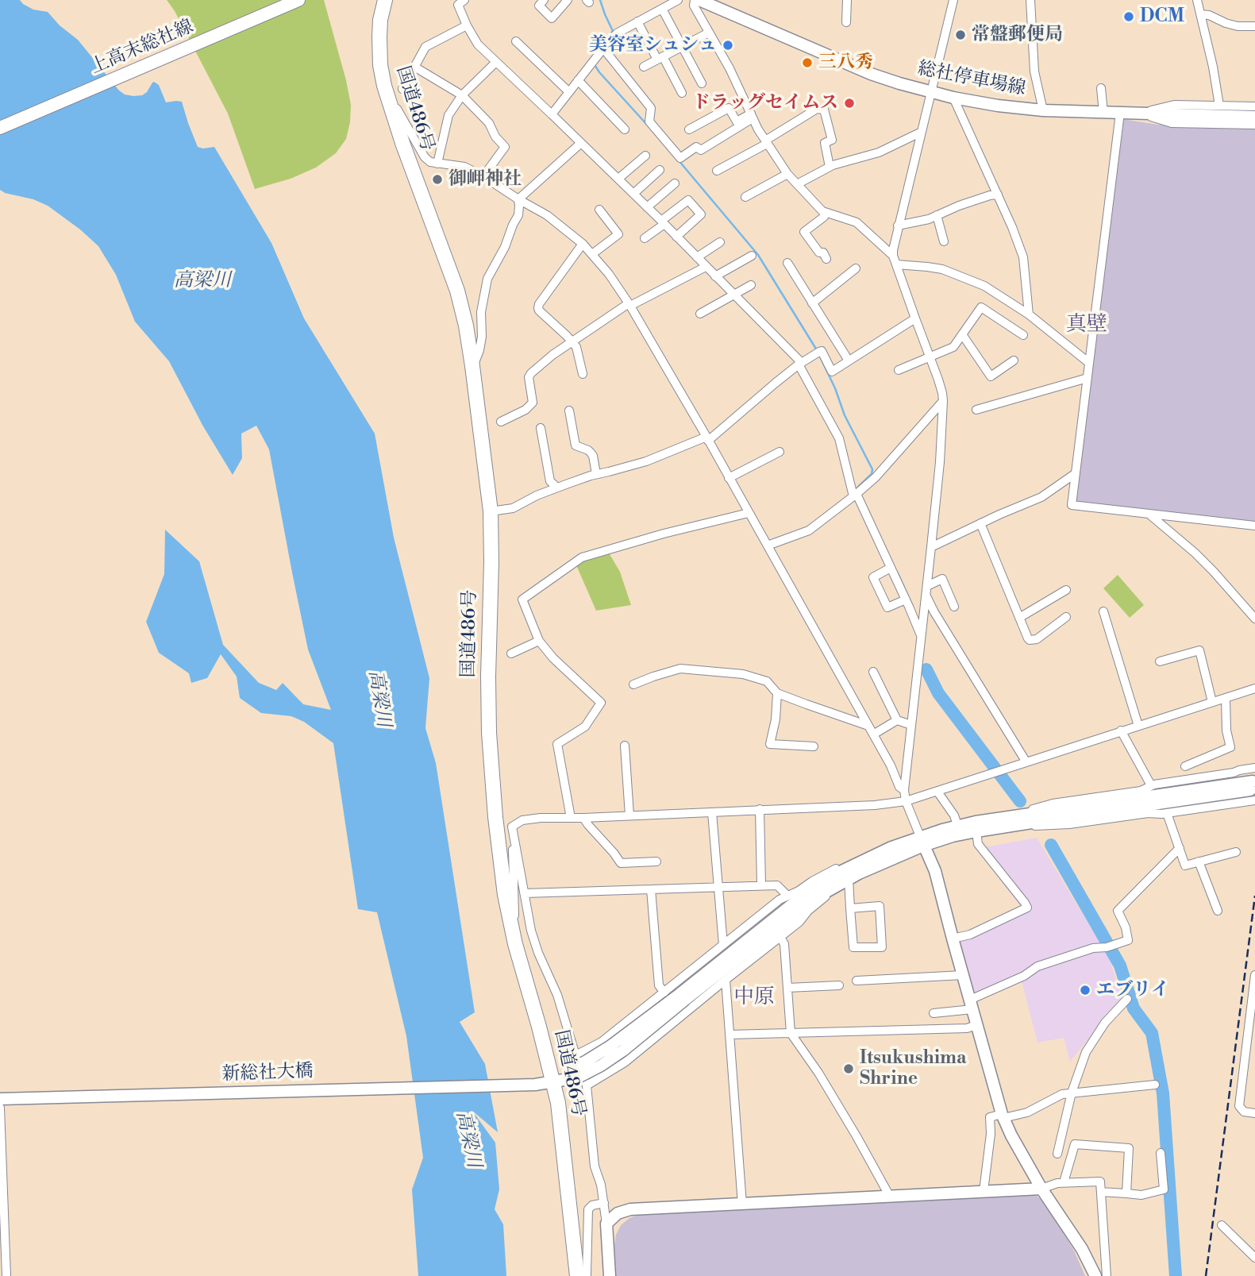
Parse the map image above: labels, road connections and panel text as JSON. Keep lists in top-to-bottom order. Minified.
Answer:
{"streets":{"highway":["国道486号"],"main road":["上高末総社線"],"street":["総社停車場線","新総社大橋"]},"crossings":[["国道486号","新総社大橋"]],"districts":["真壁","中原"],"water":["高梁川"],"places":["DCM","常盤郵便局","美容室シュシュ","三八秀","ドラッグセイムス","御岬神社","エブリイ","Itsukushima Shrine"]}
